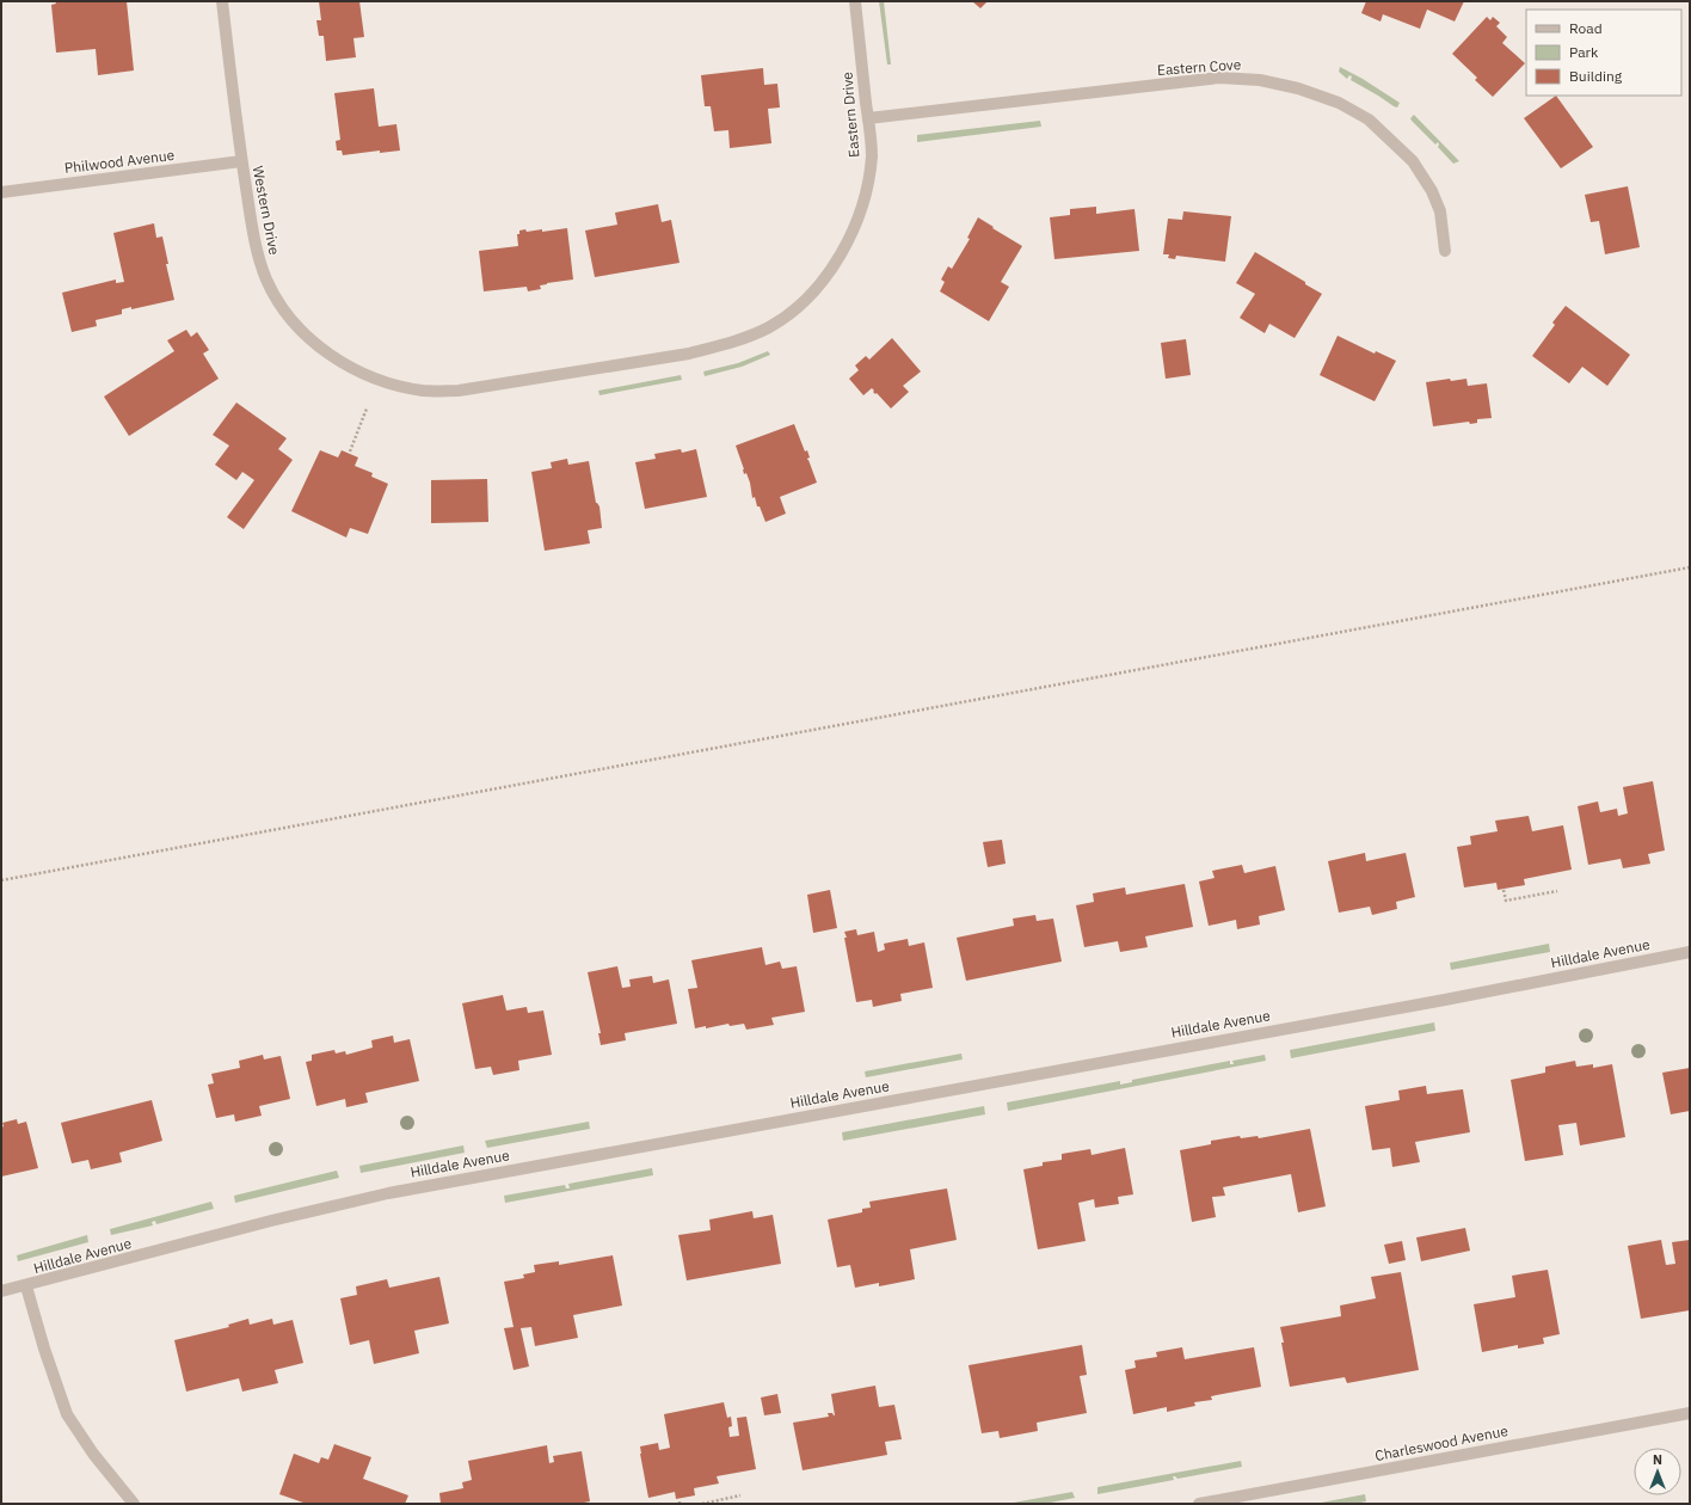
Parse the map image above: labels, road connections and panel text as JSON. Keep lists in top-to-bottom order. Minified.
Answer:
{"streets":{"street":["Eastern Cove","Eastern Drive","Philwood Avenue","Western Drive","Hilldale Avenue","Charleswood Avenue"]},"crossings":[["Eastern Cove","Eastern Drive"],["Eastern Drive","Western Drive"],["Philwood Avenue","Western Drive"]],"legend":["Road","Park","Building"],"north":"top"}
